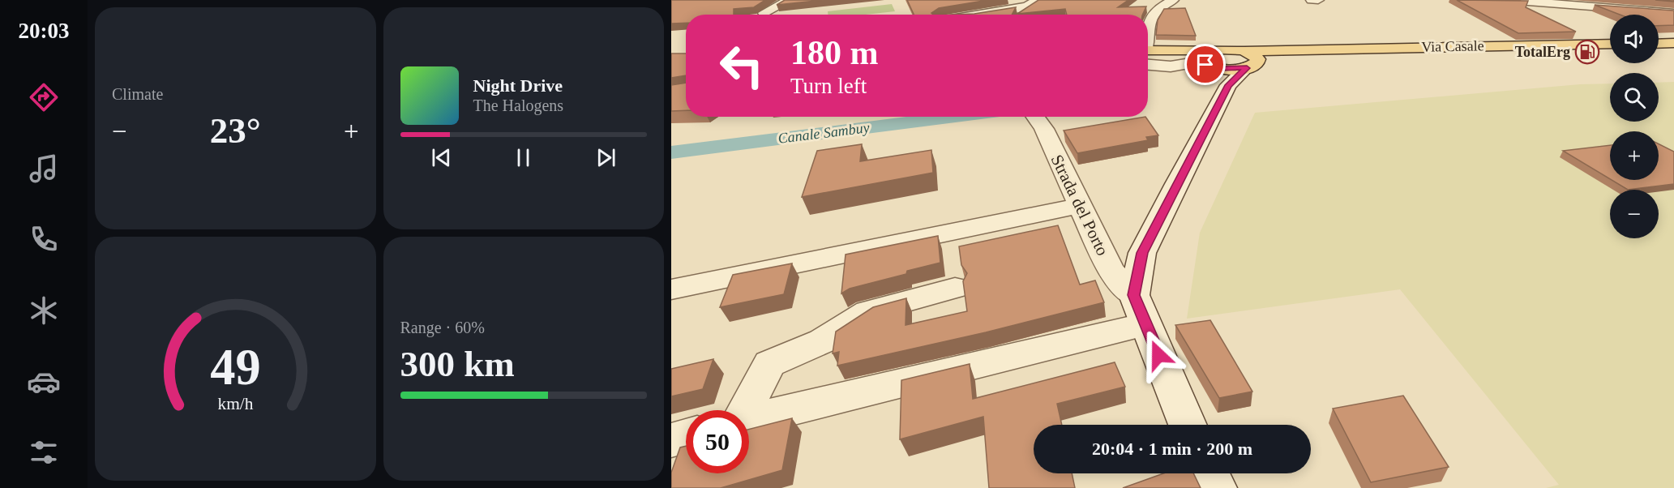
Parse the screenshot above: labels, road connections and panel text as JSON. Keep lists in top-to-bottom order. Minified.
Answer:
{"streets":{"main road":["Via Casale"],"street":["Strada del Porto"]},"water":["Canale Sambuy"],"places":{"fuel station":["TotalErg"]},"page":{"tabs":"20:03","tile":["Climate",["Range · 60%","300 km"]],"map_buttons":["+","−"],"turn":["180 m","Turn left"],"song":["Night Drive","The Halogens"],"heat":["−","23°","+"],"limit":"50","trip":"20:04 · 1 min · 200 m","gauge":["49","km/h"]}}
